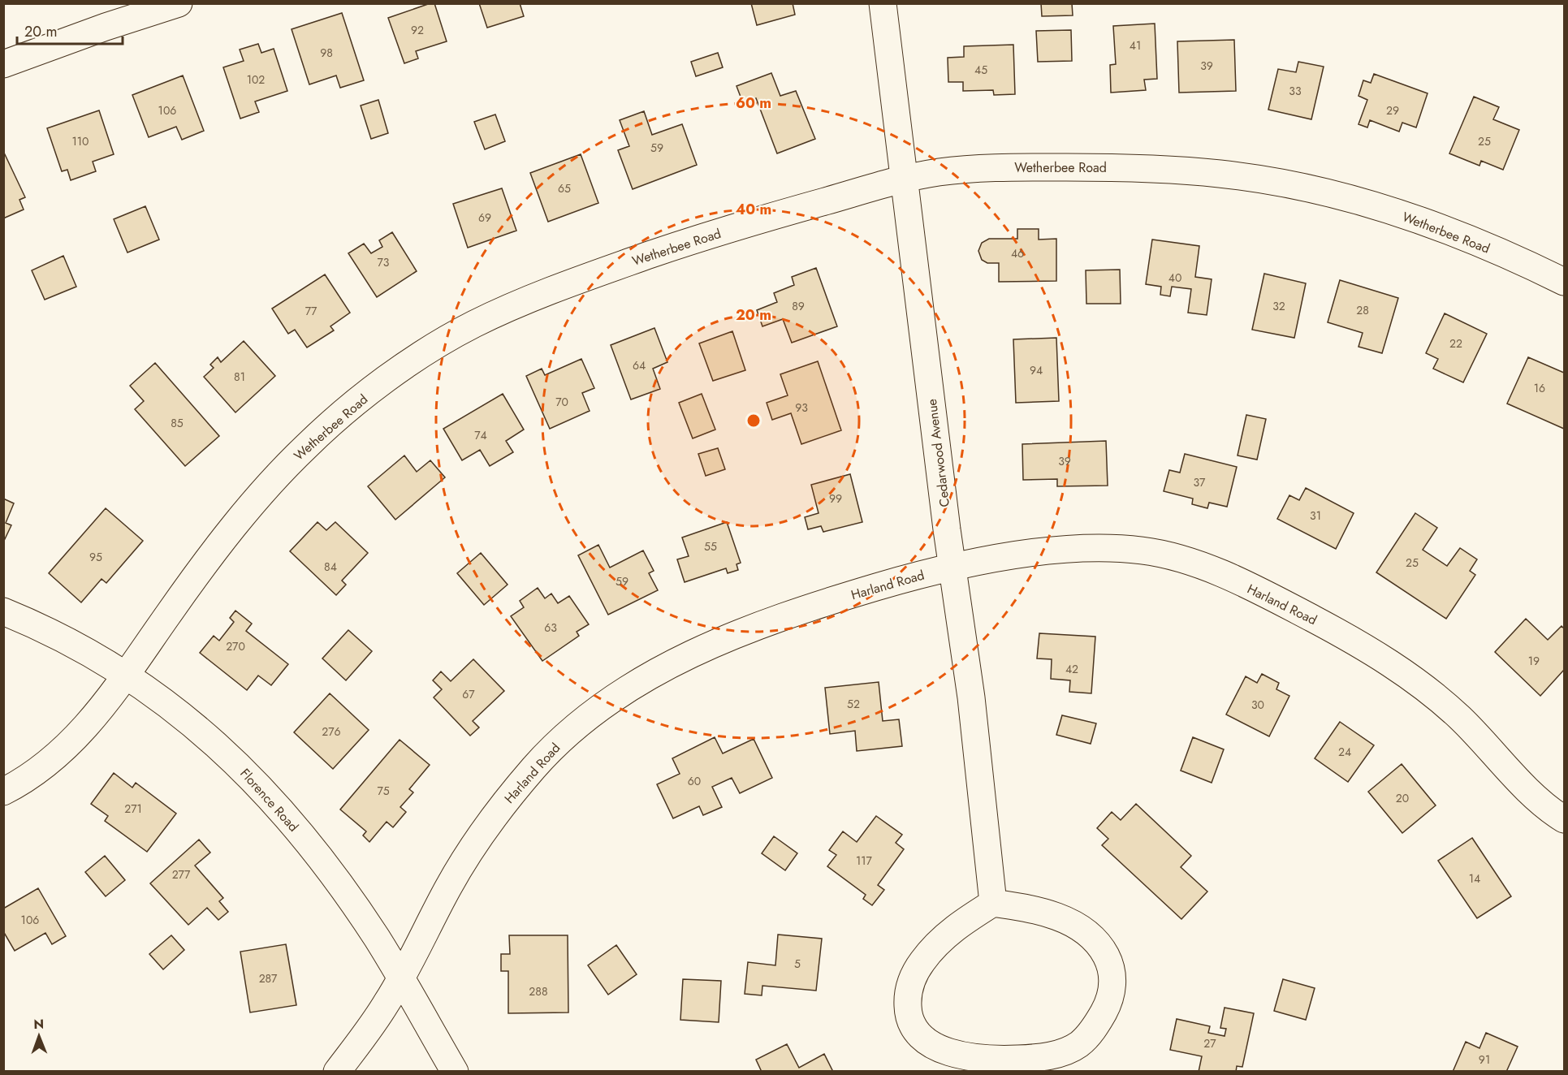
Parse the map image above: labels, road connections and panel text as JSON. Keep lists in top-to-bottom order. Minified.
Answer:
{"streets":{"street":["Wetherbee Road","Cedarwood Avenue","Harland Road","Florence Road"]},"crossings":[["Wetherbee Road","Cedarwood Avenue"],["Wetherbee Road","Florence Road"],["Cedarwood Avenue","Harland Road"],["Harland Road","Florence Road"]],"house_numbers":["92","41","98","39","45","102","33","106","29","110","25","59","65","69","46","73","40","89","32","28","77","22","64","94","81","16","70","93","85","74","39","37","99","31","55","95","25","84","59","63","270","19","42","67","52","30","276","24","60","75","20","271","117","277","14","106","5","287","288","27","91"],"scale_bar":"20 m","north":"top","rings":["60 m","40 m","20 m"]}
